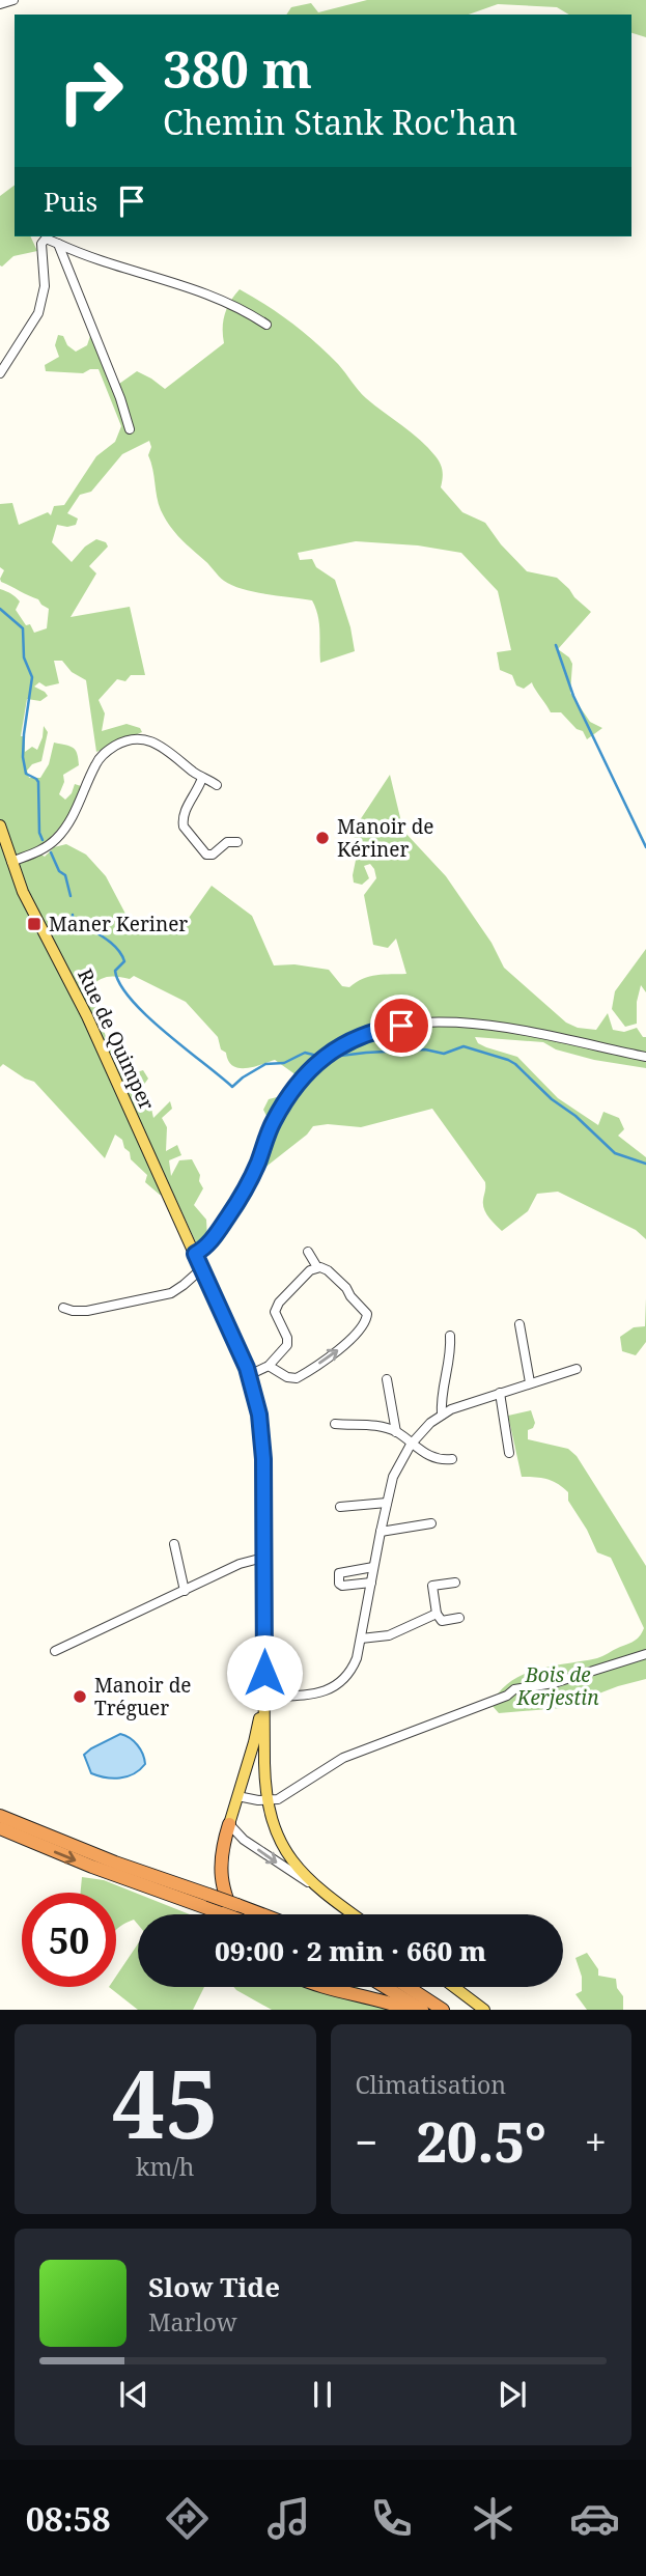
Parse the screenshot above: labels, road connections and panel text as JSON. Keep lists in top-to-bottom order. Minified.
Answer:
{"streets":{"main road":["Rue de Quimper"]},"parks":["Bois de Kerjestin"],"places":{"other":["Manoir de Kériner","Manoir de Tréguer"],"transit":["Maner Keriner"]},"page":{"turn":["380 m","Chemin Stank Roc'han"],"then":"Puis","limit":"50","trip":"09:00 · 2 min · 660 m","tile":[["45","km/h"],"Climatisation"],"heat":["−","20.5°","+"],"song":["Slow Tide","Marlow"],"tabs":"08:58"}}
